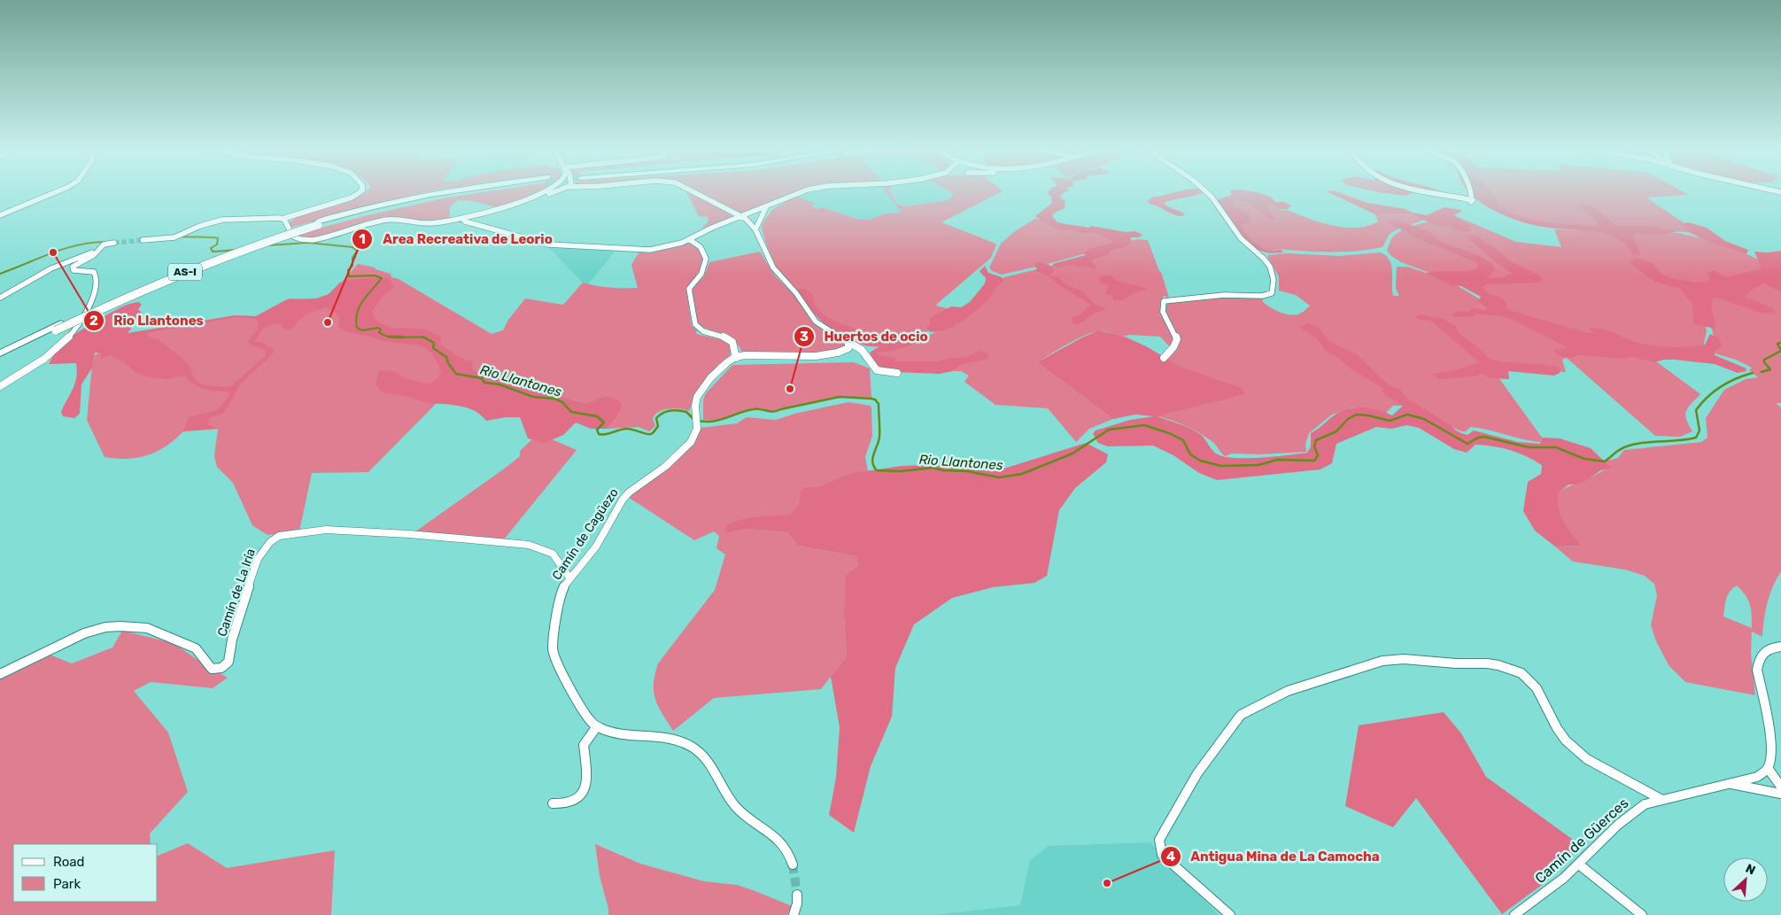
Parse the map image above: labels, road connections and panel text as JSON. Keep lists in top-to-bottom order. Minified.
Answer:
{"streets":{"highway":["AS-I"],"street":["Camín de Cagüezo","Camín de La Iría","Camín de Güerces"]},"crossings":[["Camín de Cagüezo","Camín de La Iría"]],"water":["Rio Llantones"],"places":["Rio Llantones","Area Recreativa de Leorio","Huertos de ocio","Antigua Mina de La Camocha"],"legend":["Road","Park"],"north":"top right"}
